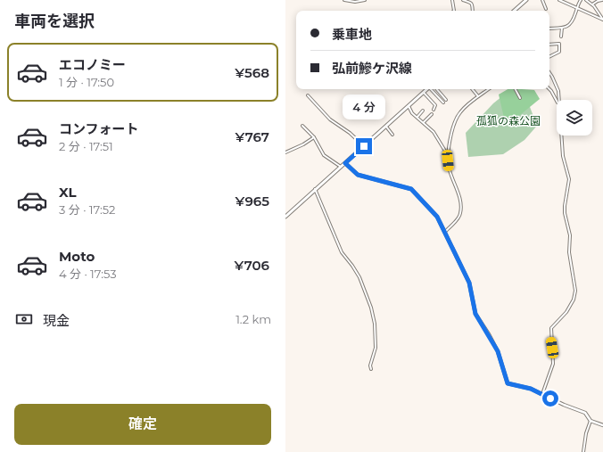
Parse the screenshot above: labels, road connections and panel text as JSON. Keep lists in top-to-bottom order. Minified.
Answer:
{"parks":["孤狐の森公園"],"page":{"heading":"車両を選択","banner":["乗車地","弘前鰺ケ沢線"],"list":[{"name":"エコノミー","note":"1 分 · 17:50","value":"¥568"},{"name":"コンフォート","note":"2 分 · 17:51","value":"¥767"},{"name":"XL","note":"3 分 · 17:52","value":"¥965"},{"name":"Moto","note":"4 分 · 17:53","value":"¥706"}],"bubble":"4 分","pay":["現金","1.2 km"],"buttons":"確定"}}
